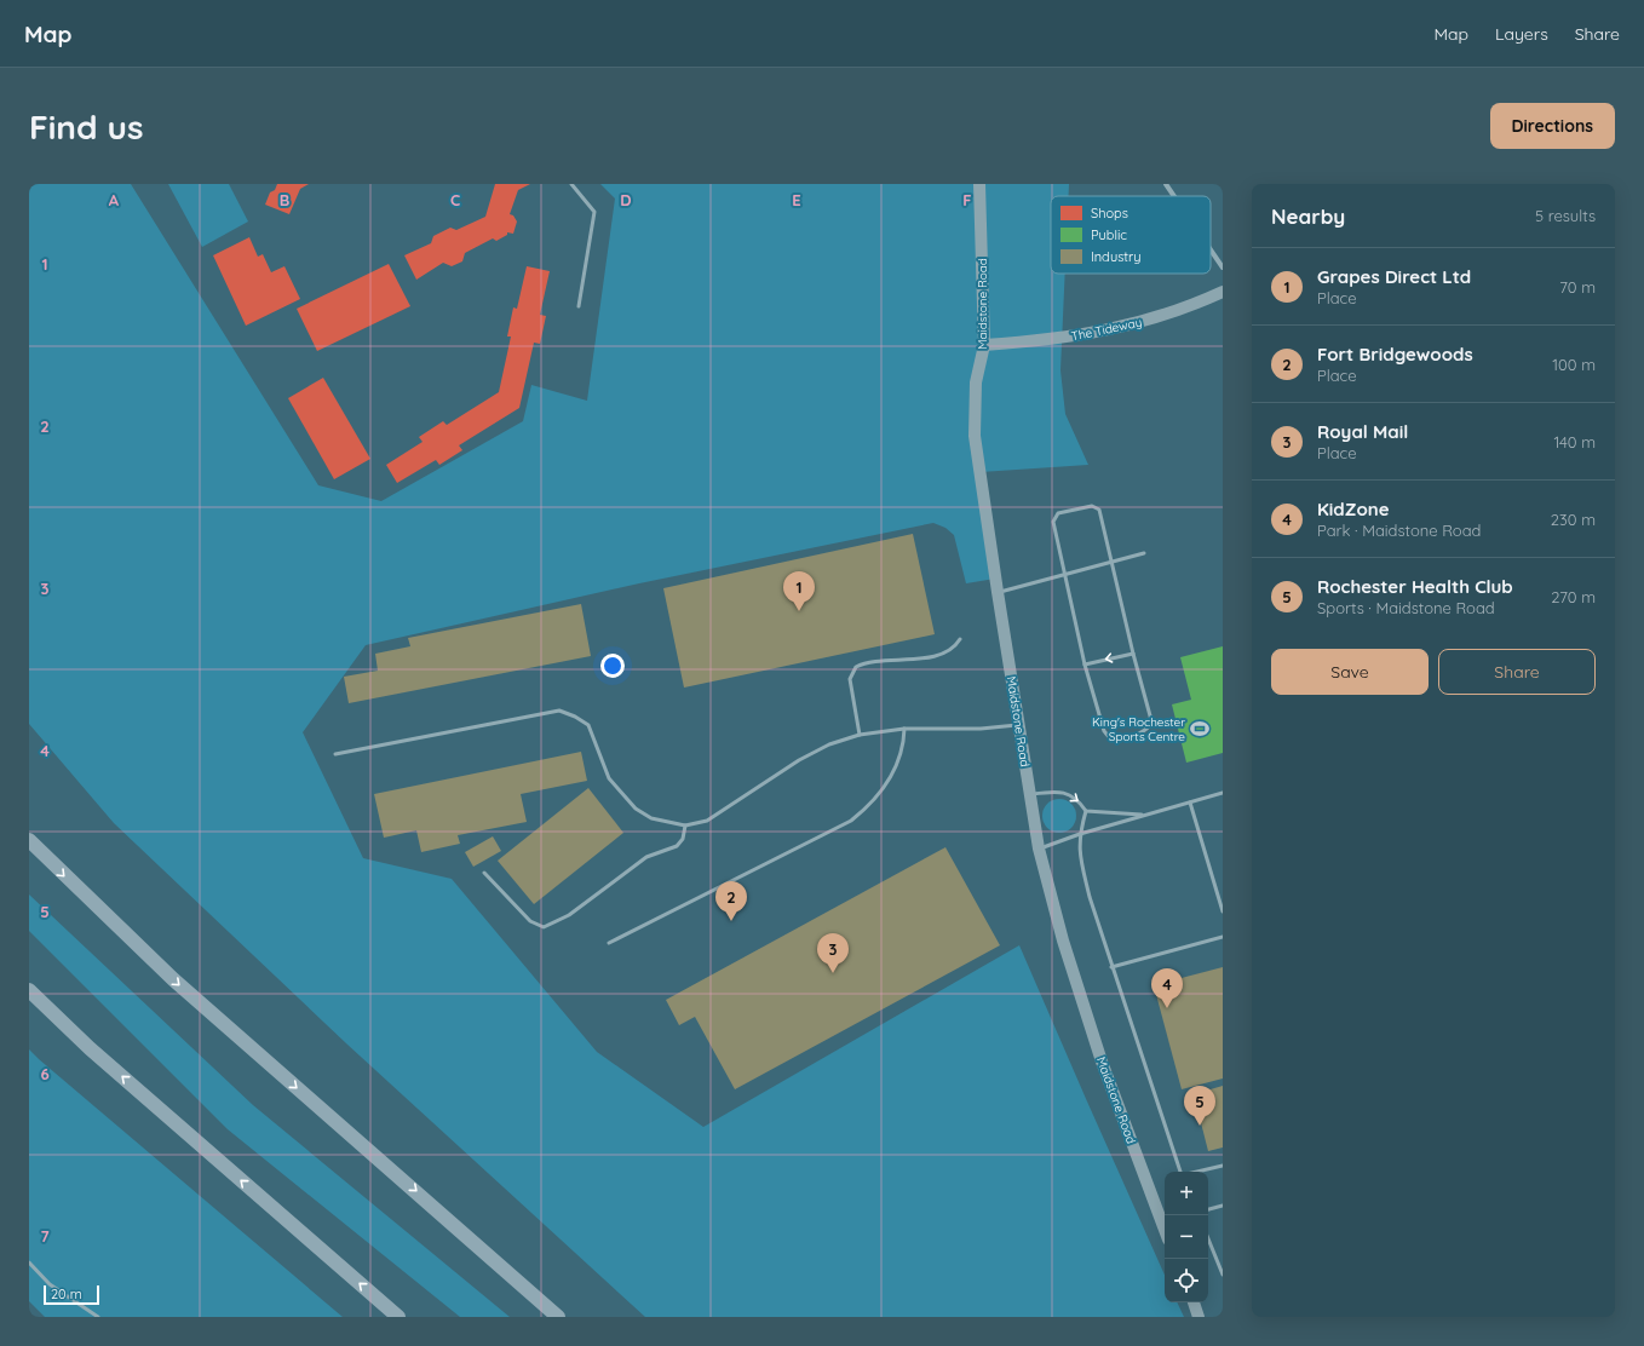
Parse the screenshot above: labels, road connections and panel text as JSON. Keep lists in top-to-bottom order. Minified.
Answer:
{"streets":{"main road":["Maidstone Road","The Tideway"]},"crossings":[["Maidstone Road","The Tideway"]],"places":{"sports":["King's Rochester Sports Centre"]},"legend":["Shops","Public","Industry"],"scale_bar":"20 m","page":{"header":"Map","nav":["Map","Layers","Share"],"buttons":["Directions",["Save","Share"]],"title":"Find us","heading":["Nearby","5 results"],"list":[{"mark":"1","name":"Grapes Direct Ltd","note":"Place","value":"70 m"},{"mark":"2","name":"Fort Bridgewoods","note":"Place","value":"100 m"},{"mark":"3","name":"Royal Mail","note":"Place","value":"140 m"},{"mark":"4","name":"KidZone","note":"Park · Maidstone Road","value":"230 m"},{"mark":"5","name":"Rochester Health Club","note":"Sports · Maidstone Road","value":"270 m"}],"pins":["1","2","3","4","5"],"map_buttons":["+","−"],"scale":"20 m"},"grid":{"columns":["A","B","C","D","E","F"],"rows":["1","2","3","4","5","6","7"]}}
